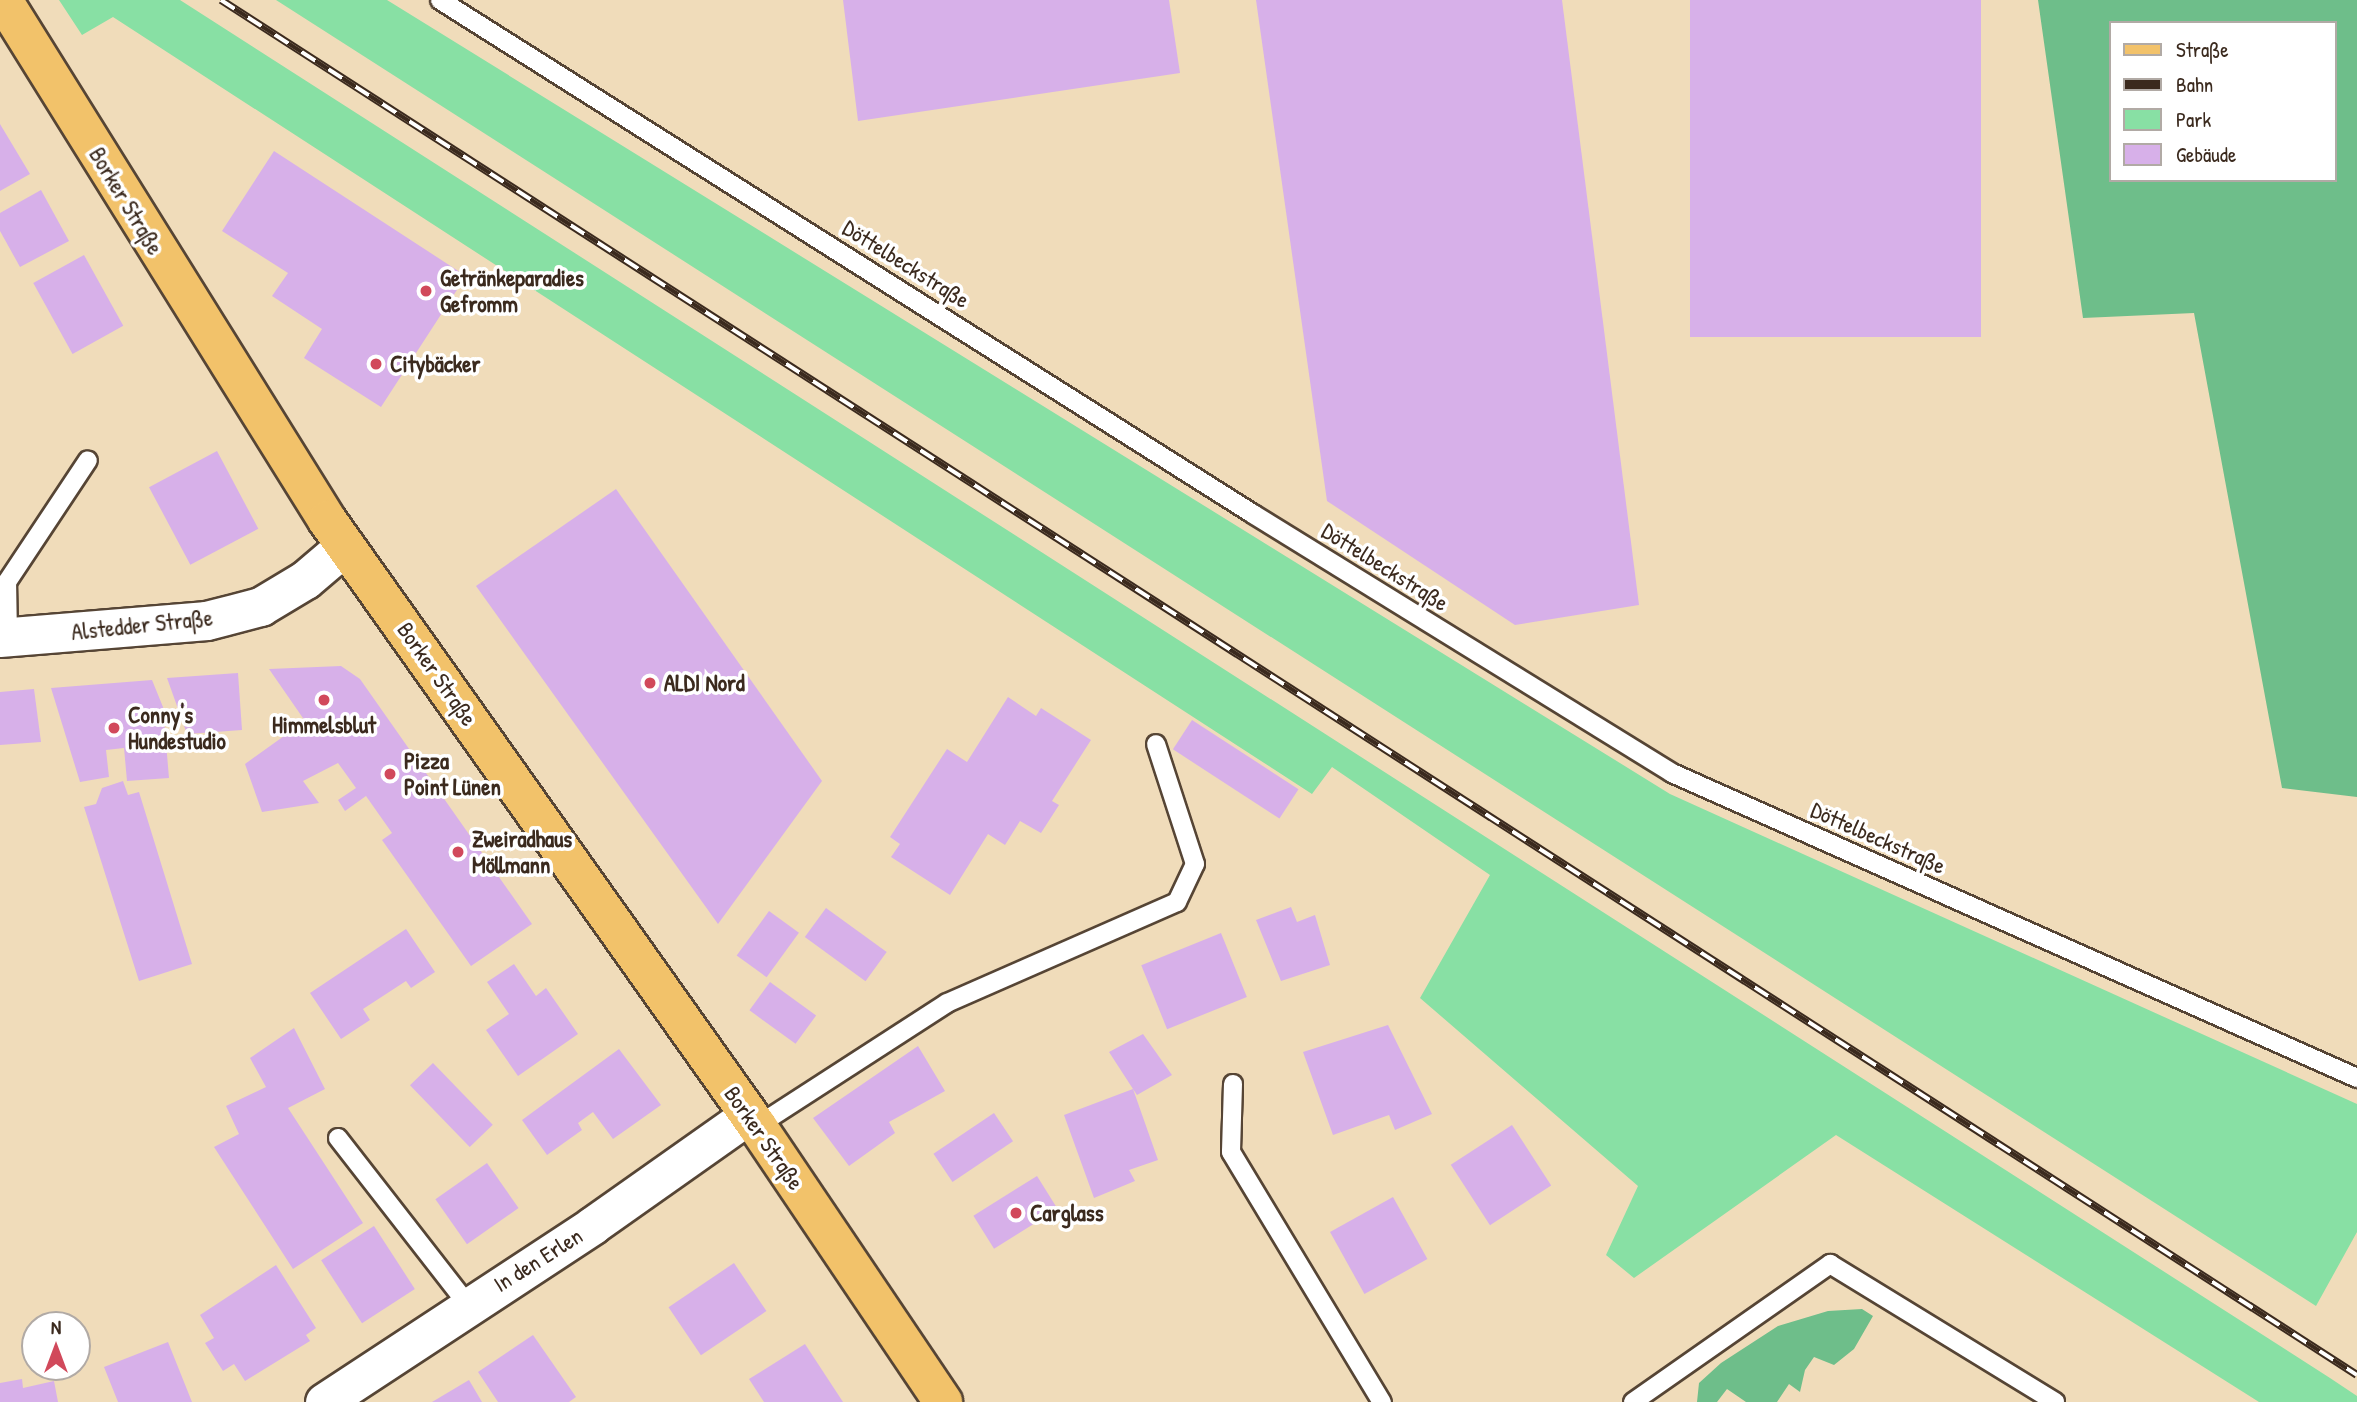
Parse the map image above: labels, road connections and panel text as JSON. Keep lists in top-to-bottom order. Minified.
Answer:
{"streets":{"main road":["Borker Straße"],"street":["Alstedder Straße","In den Erlen"],"lane":["Döttelbeckstraße"]},"crossings":[["Borker Straße","Alstedder Straße"],["Borker Straße","In den Erlen"]],"places":["Getränkeparadies Gefromm","Citybäcker","ALDI Nord","Himmelsblut","Conny's Hundestudio","Pizza Point Lünen","Zweiradhaus Möllmann","Carglass"],"legend":["Straße","Bahn","Park","Gebäude"],"north":"top"}
